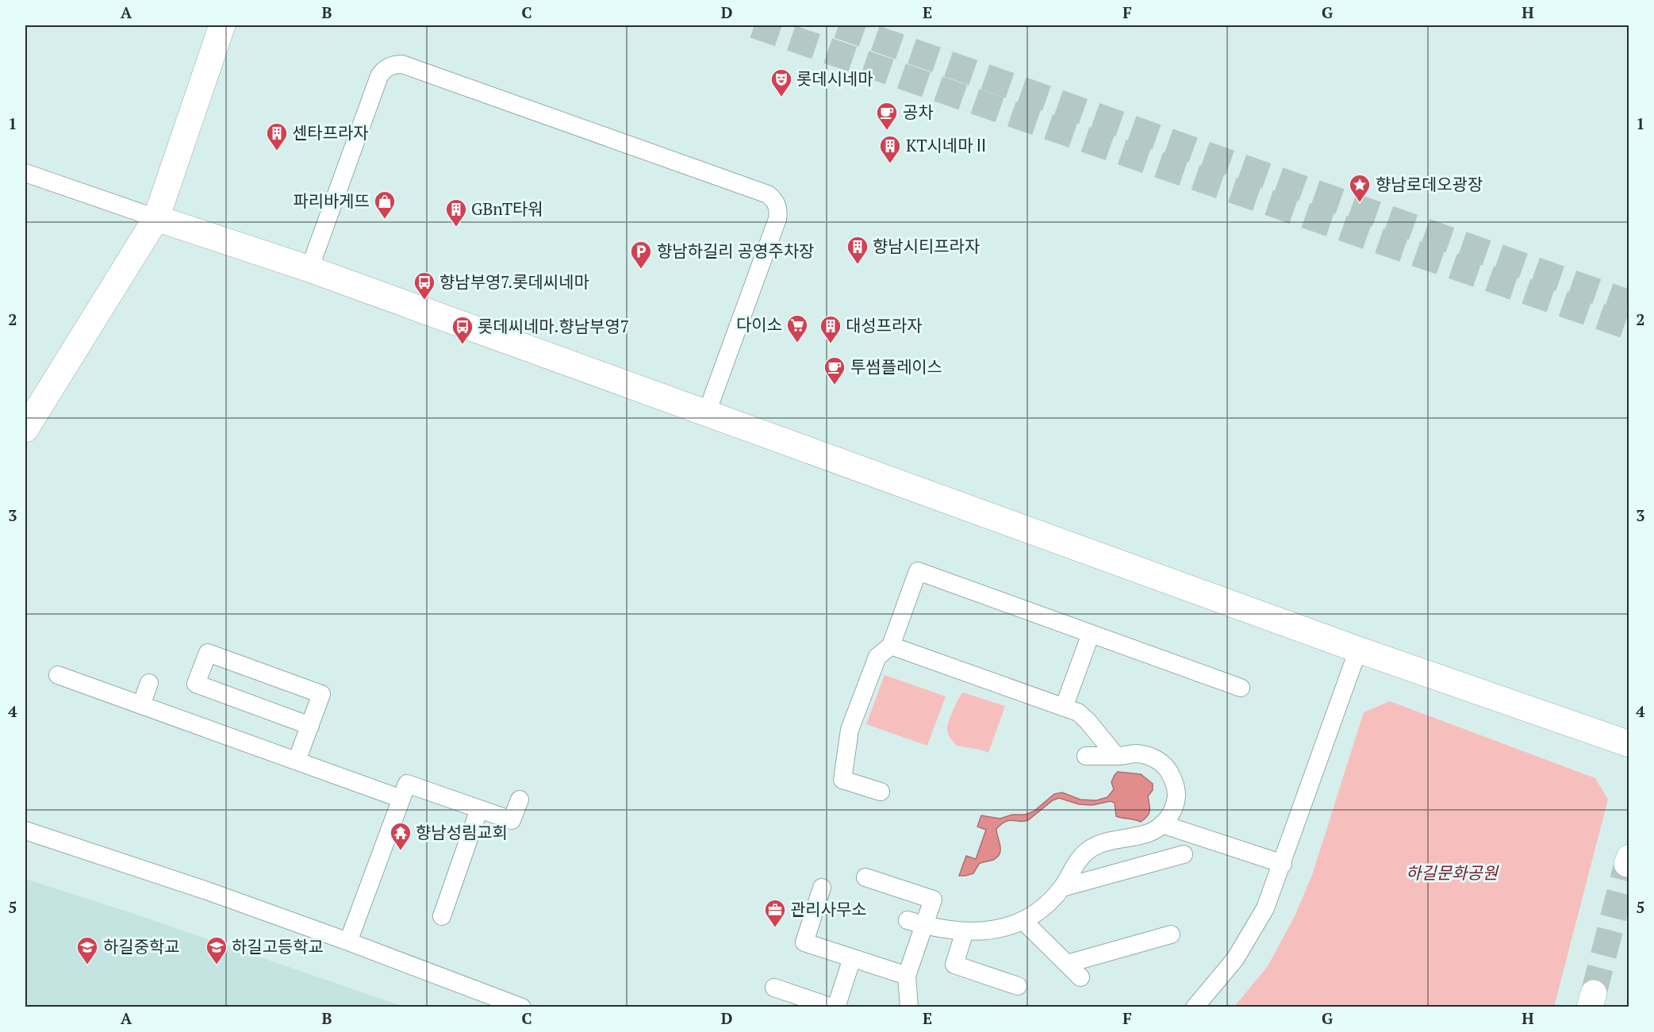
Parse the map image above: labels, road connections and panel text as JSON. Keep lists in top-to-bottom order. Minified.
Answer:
{"parks":["하길문화공원"],"places":{"theatre":["롯데시네마"],"cafe":["공차","투썸플레이스"],"building":["센타프라자","KT시네마Ⅱ","GBnT타워","향남시티프라자","대성프라자"],"place":["향남로데오광장"],"shop":["파리바게뜨"],"parking":["향남하길리 공영주차장"],"bus stop":["향남부영7.롯데씨네마","롯데씨네마.향남부영7"],"supermarket":["다이소"],"temple":["향남성림교회"],"office":["관리사무소"],"school or university":["하길중학교","하길고등학교"]},"grid":{"columns":["A","B","C","D","E","F","G","H"],"rows":["1","2","3","4","5"]}}
